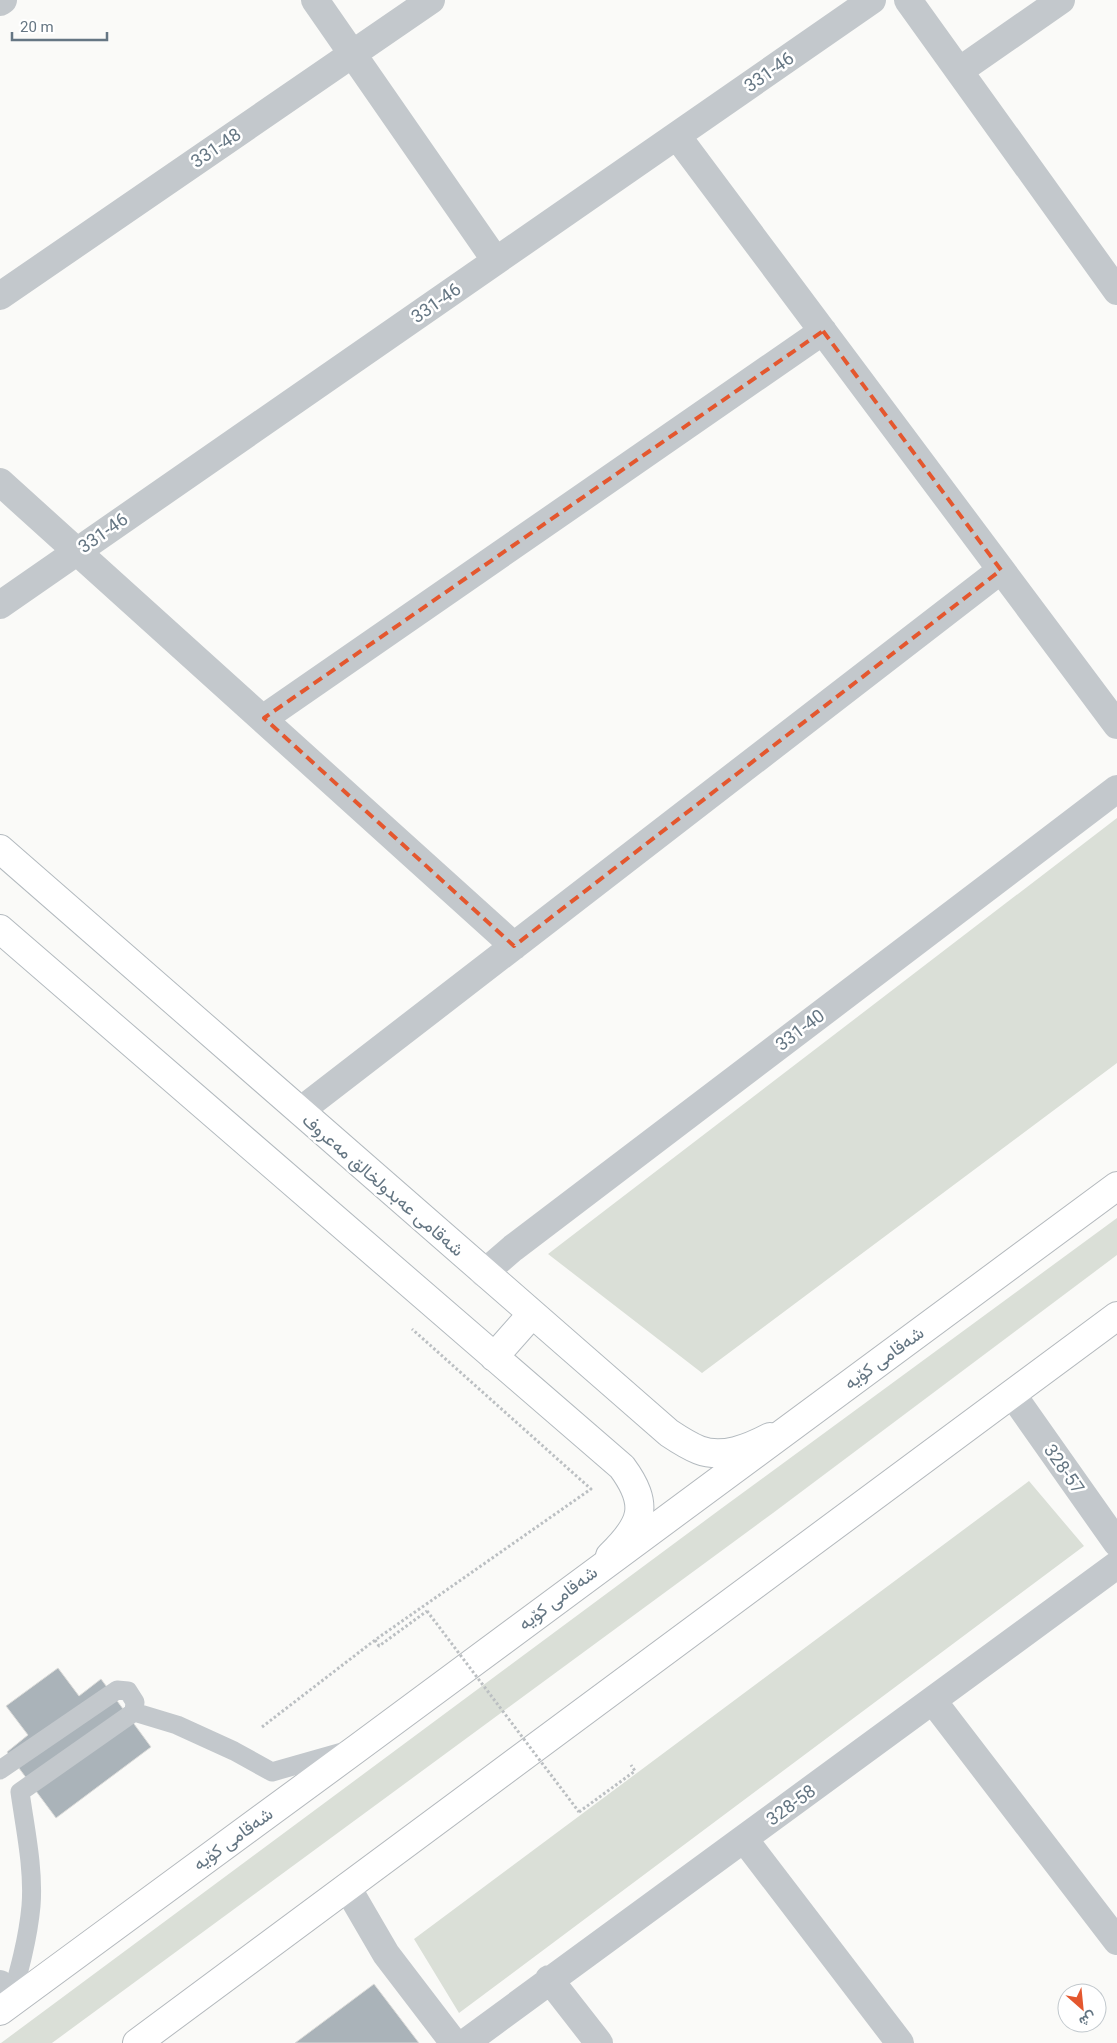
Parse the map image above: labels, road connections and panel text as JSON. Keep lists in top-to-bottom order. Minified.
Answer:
{"streets":{"main road":["شەقامی عەبدولخالق مەعروف","شەقامی کۆیە"],"street":["331-46","331-48","331-40","328-57","328-58"]},"crossings":[["331-40","شەقامی عەبدولخالق مەعروف"],["شەقامی عەبدولخالق مەعروف","شەقامی کۆیە"]],"scale_bar":"20 m","north":"bottom right"}
